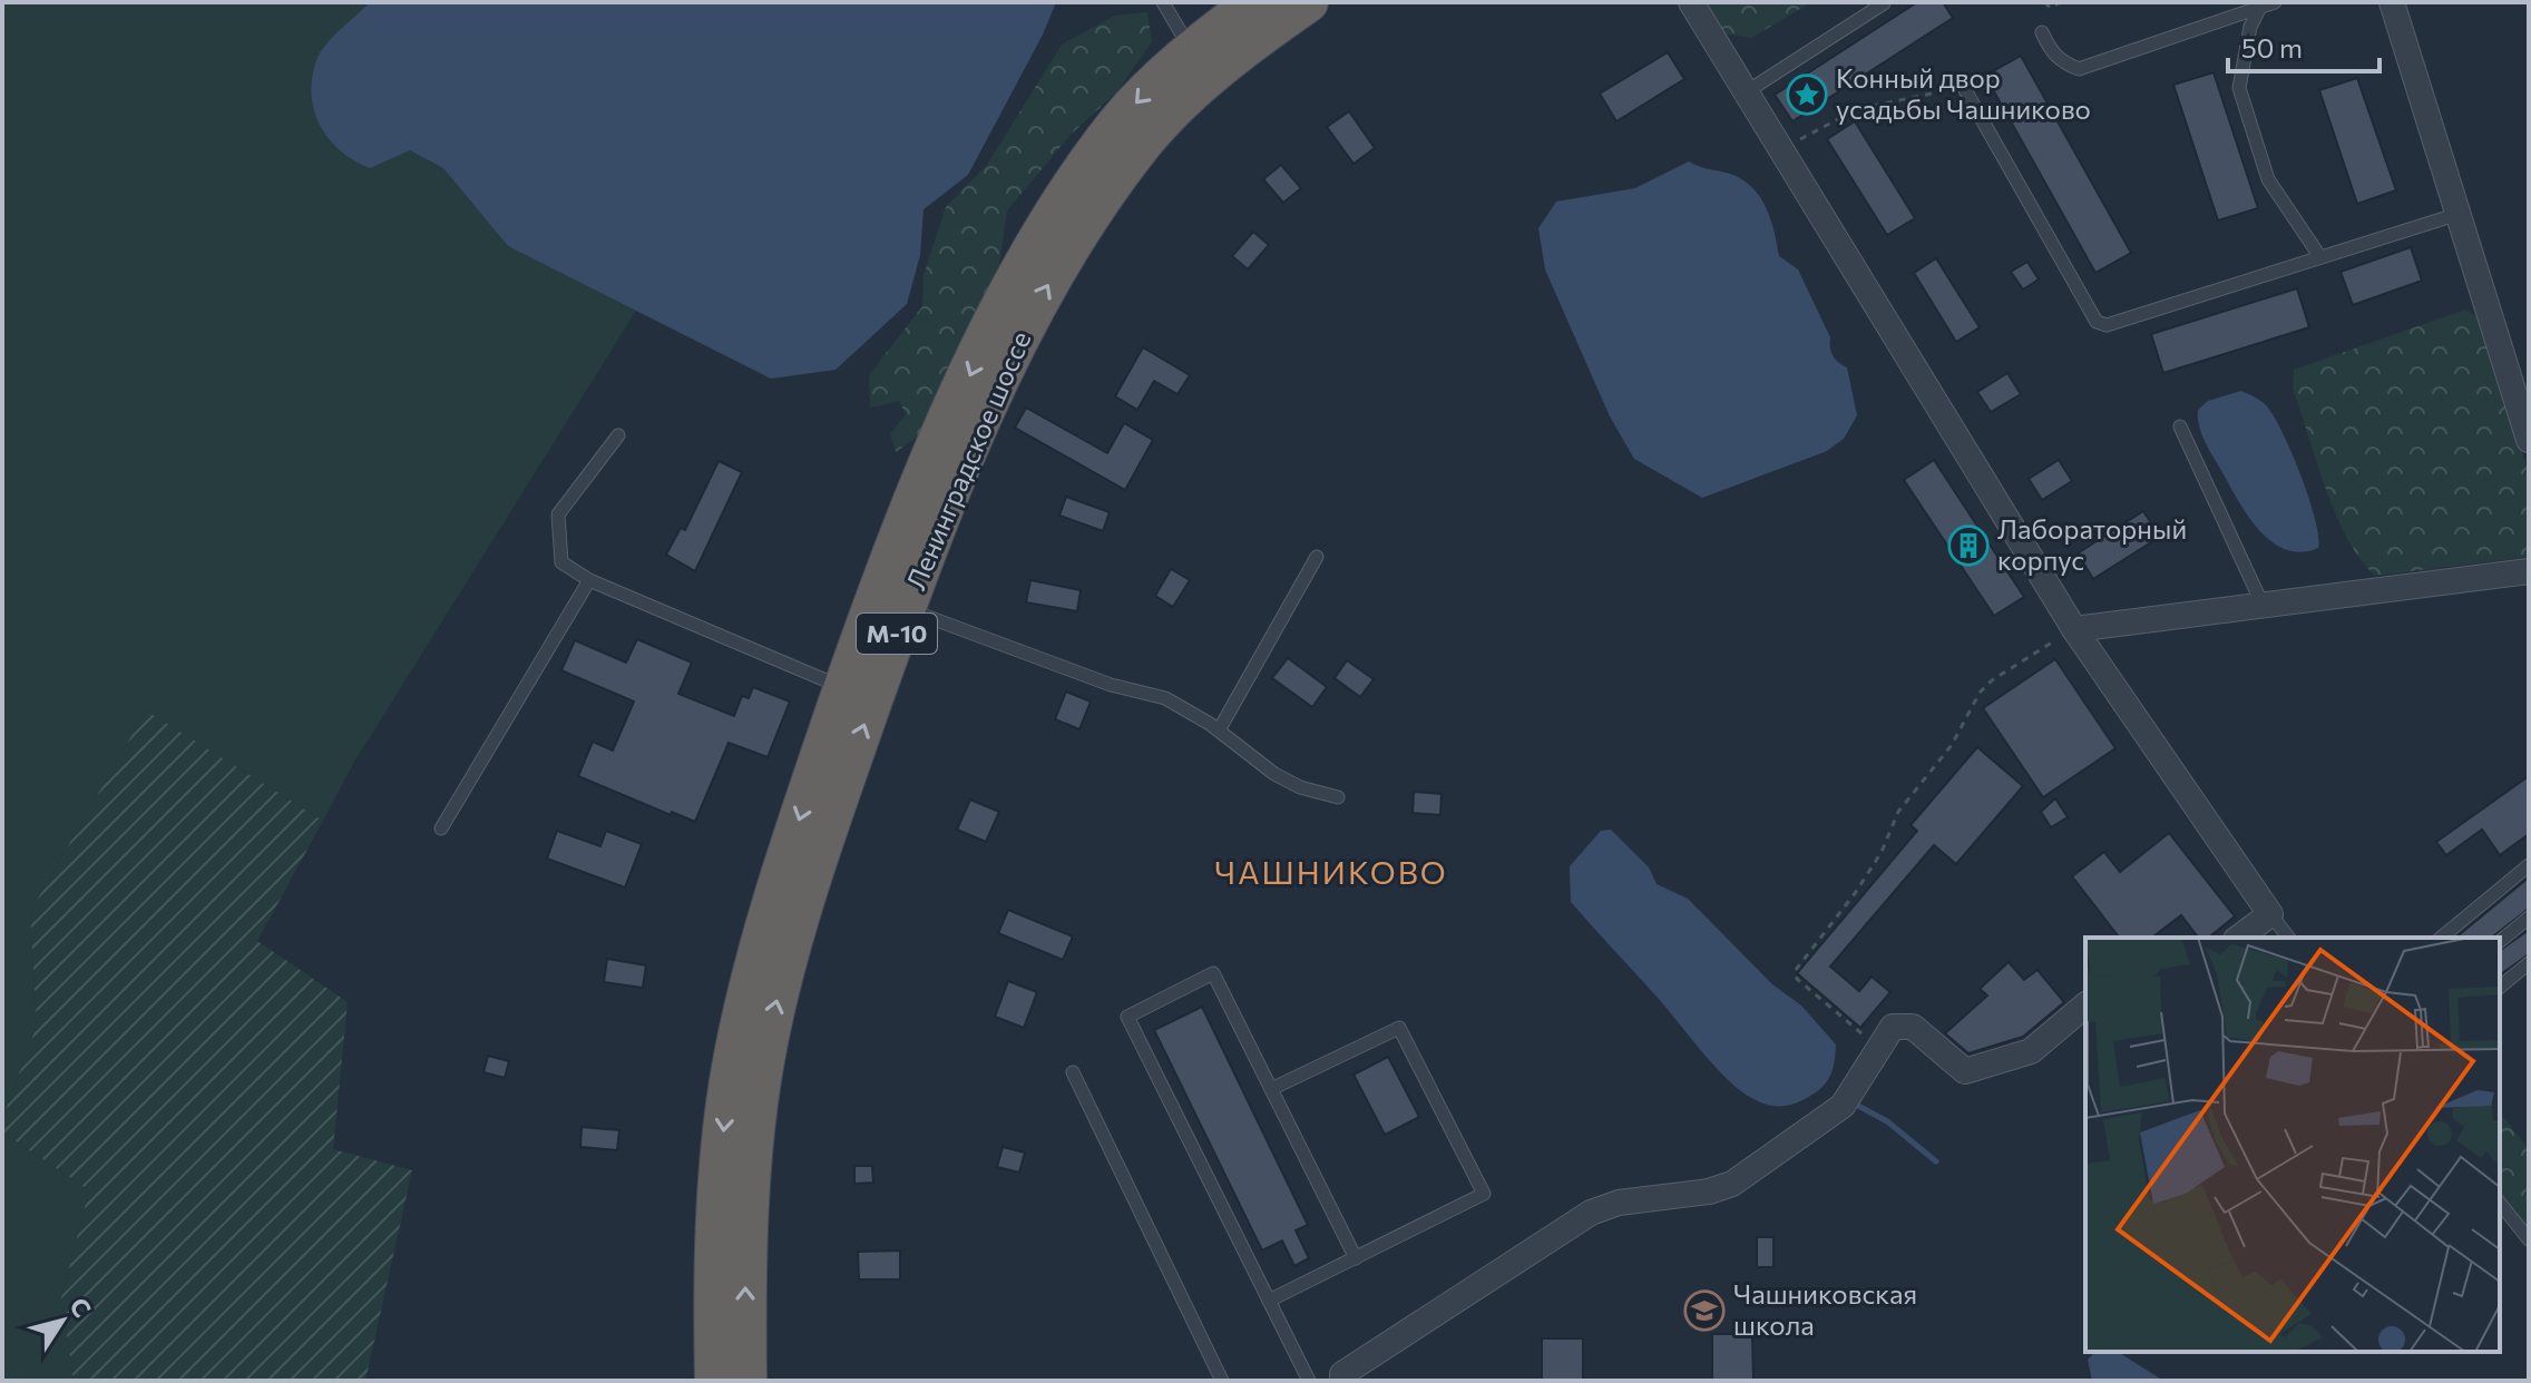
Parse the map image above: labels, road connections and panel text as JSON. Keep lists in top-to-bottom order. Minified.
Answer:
{"streets":{"highway":["Ленинградское шоссе","М-10"]},"districts":["ЧАШНИКОВО"],"places":{"place":["Конный двор усадьбы Чашниково"],"building":["Лабораторный корпус"],"school or university":["Чашниковская школа"]},"scale_bar":"50 m","north":"top right"}
